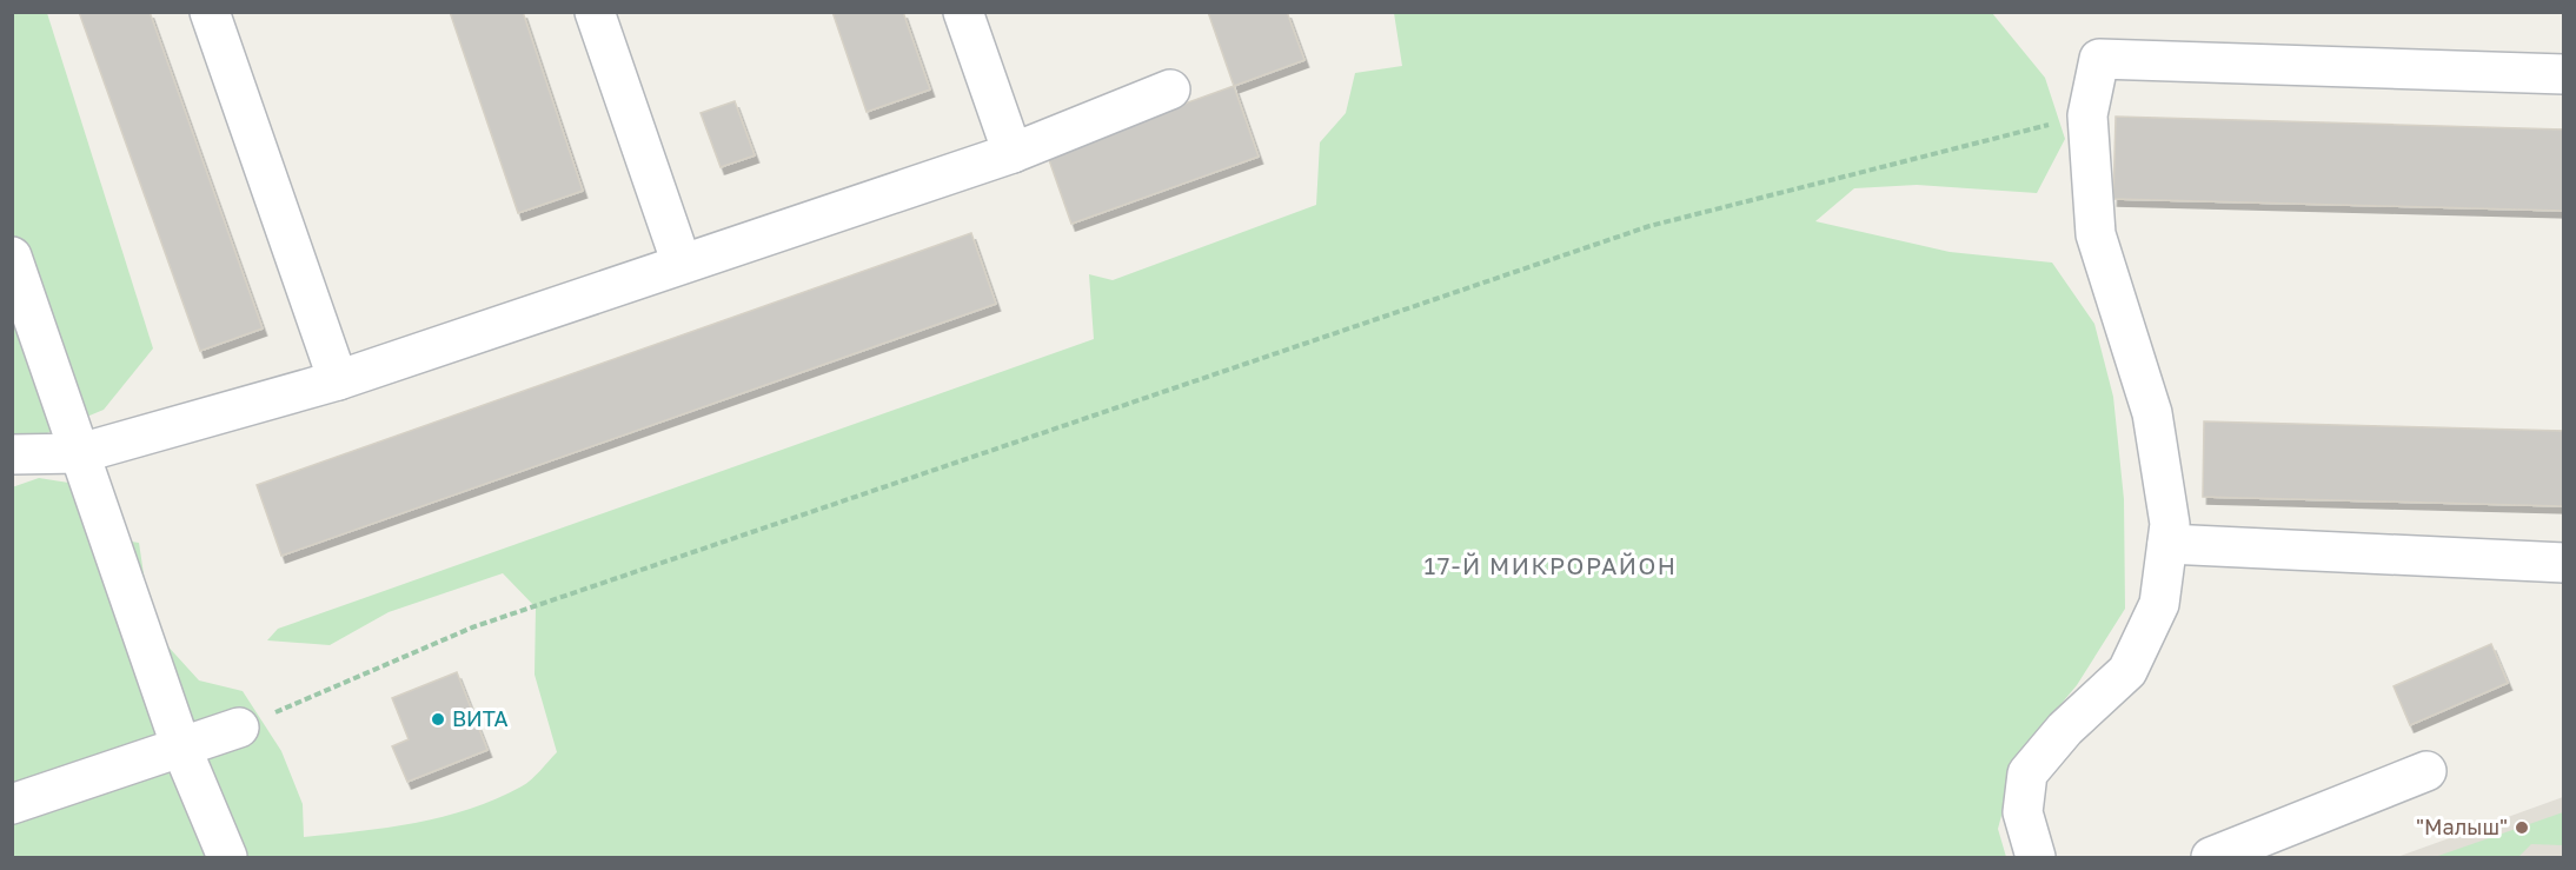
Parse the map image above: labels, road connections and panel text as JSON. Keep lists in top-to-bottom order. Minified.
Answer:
{"districts":["17-Й МИКРОРАЙОН"],"places":["ВИТА","\"Малыш\""]}
